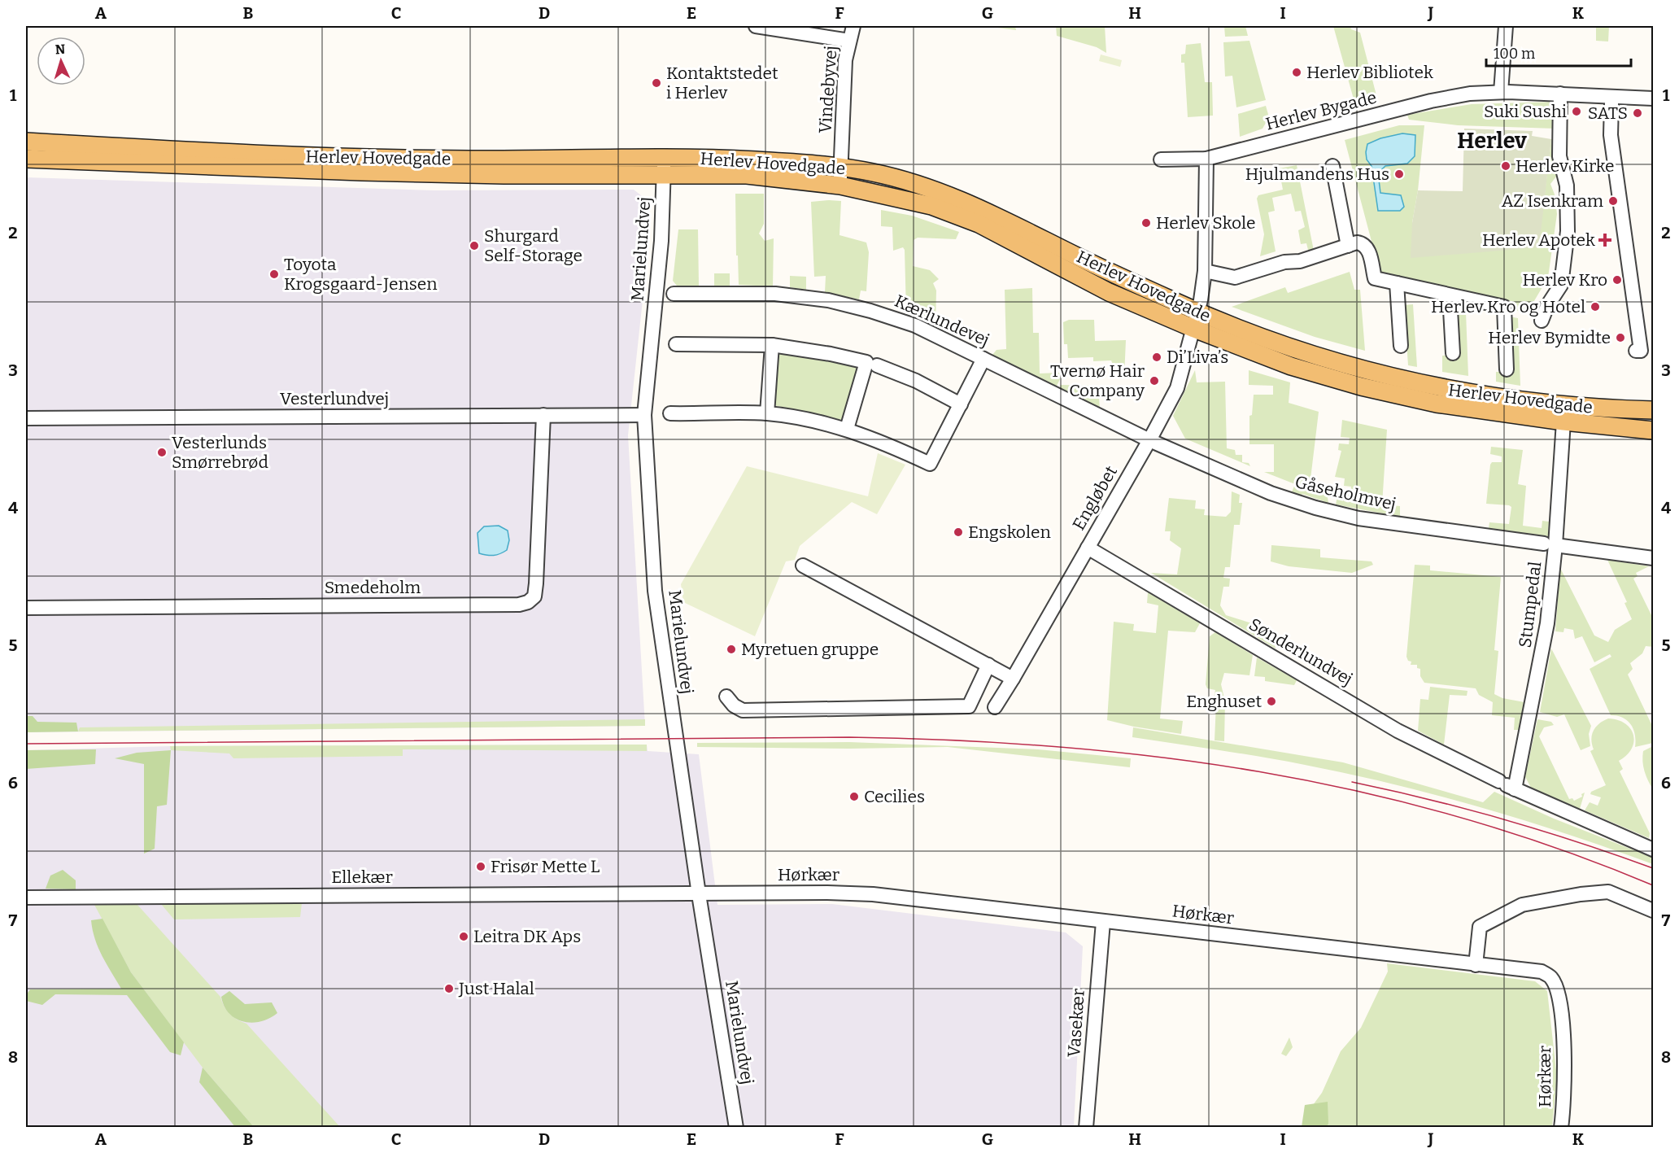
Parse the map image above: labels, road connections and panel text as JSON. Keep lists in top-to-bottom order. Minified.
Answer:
{"streets":{"main road":["Herlev Hovedgade"],"street":["Vindebyvej","Herlev Bygade","Marielundvej","Kærlundevej","Vesterlundvej","Gåseholmvej","Engløbet","Smedeholm","Stumpedal","Sønderlundvej","Hørkær","Ellekær","Vasekær"]},"crossings":[["Vindebyvej","Herlev Hovedgade"],["Herlev Hovedgade","Marielundvej"],["Herlev Hovedgade","Engløbet"],["Herlev Hovedgade","Stumpedal"],["Marielundvej","Vesterlundvej"],["Marielundvej","Hørkær"],["Marielundvej","Ellekær"],["Kærlundevej","Gåseholmvej"],["Kærlundevej","Engløbet"],["Vesterlundvej","Smedeholm"],["Gåseholmvej","Engløbet"],["Gåseholmvej","Stumpedal"],["Engløbet","Sønderlundvej"],["Stumpedal","Sønderlundvej"],["Hørkær","Ellekær"],["Hørkær","Vasekær"]],"districts":["Herlev"],"places":{"other":["Herlev Bibliotek","Kontaktstedet i Herlev","Suki Sushi","SATS","Herlev Kirke","Hjulmandens Hus","AZ Isenkram","Herlev Skole","Shurgard Self-Storage","Toyota Krogsgaard-Jensen","Herlev Kro","Herlev Kro og Hotel","Herlev Bymidte","Di’Liva’s","Tvernø Hair Company","Vesterlunds Smørrebrød","Engskolen","Myretuen gruppe","Enghuset","Cecilies","Frisør Mette L","Leitra DK Aps","Just Halal"],"health":["Herlev Apotek"]},"scale_bar":"100 m","north":"top","grid":{"columns":["A","B","C","D","E","F","G","H","I","J","K"],"rows":["1","2","3","4","5","6","7","8"]}}
